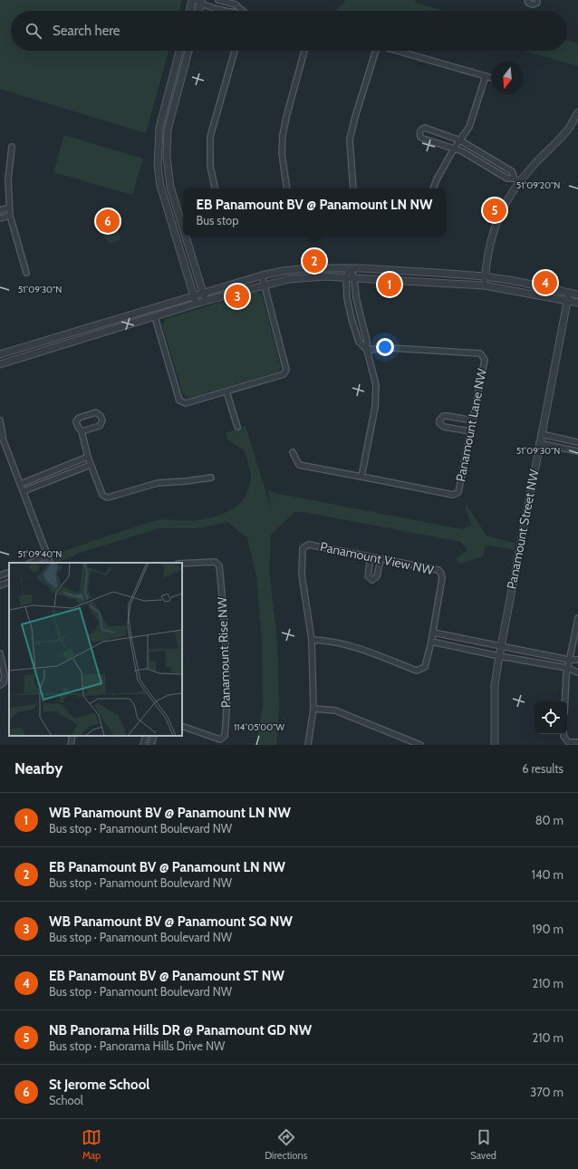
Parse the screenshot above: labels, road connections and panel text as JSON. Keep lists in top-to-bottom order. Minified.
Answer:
{"streets":{"street":["Panamount Lane NW","Panamount Street NW","Panamount View NW","Panamount Rise NW"]},"north":"bottom","page":{"search":"Search here","popup":["EB Panamount BV @ Panamount LN NW","Bus stop"],"pins":["5","6","2","4","1","3"],"heading":["Nearby","6 results"],"list":[{"mark":"1","name":"WB Panamount BV @ Panamount LN NW","note":"Bus stop · Panamount Boulevard NW","value":"80 m"},{"mark":"2","name":"EB Panamount BV @ Panamount LN NW","note":"Bus stop · Panamount Boulevard NW","value":"140 m"},{"mark":"3","name":"WB Panamount BV @ Panamount SQ NW","note":"Bus stop · Panamount Boulevard NW","value":"190 m"},{"mark":"4","name":"EB Panamount BV @ Panamount ST NW","note":"Bus stop · Panamount Boulevard NW","value":"210 m"},{"mark":"5","name":"NB Panorama Hills DR @ Panamount GD NW","note":"Bus stop · Panorama Hills Drive NW","value":"210 m"},{"mark":"6","name":"St Jerome School","note":"School","value":"370 m"}],"nav":["Map","Directions","Saved"]},"coordinates":["51°09'20\"N","51°09'30\"N","51°09'40\"N","114°05'00\"W"]}
